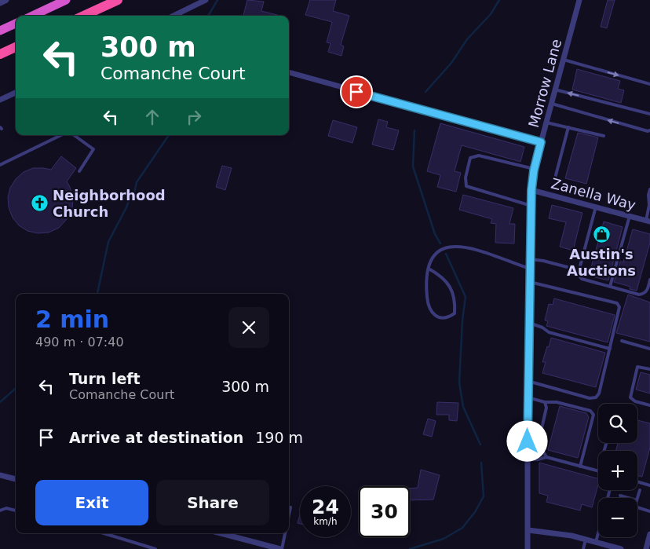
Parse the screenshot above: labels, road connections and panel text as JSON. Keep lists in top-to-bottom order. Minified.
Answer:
{"streets":{"street":["Morrow Lane","Zanella Way"]},"crossings":[["Morrow Lane","Zanella Way"]],"places":{"church":["Neighborhood Church"],"shop":["Austin's Auctions"]},"page":{"turn":["300 m","Comanche Court"],"heading":["2 min","490 m · 07:40"],"list":[{"name":"Turn left","note":"Comanche Court","value":"300 m"},{"name":"Arrive at destination","value":"190 m"}],"map_buttons":["+","−"],"buttons":["Exit","Share"],"speed":"24 km/h","limit":"30"}}
